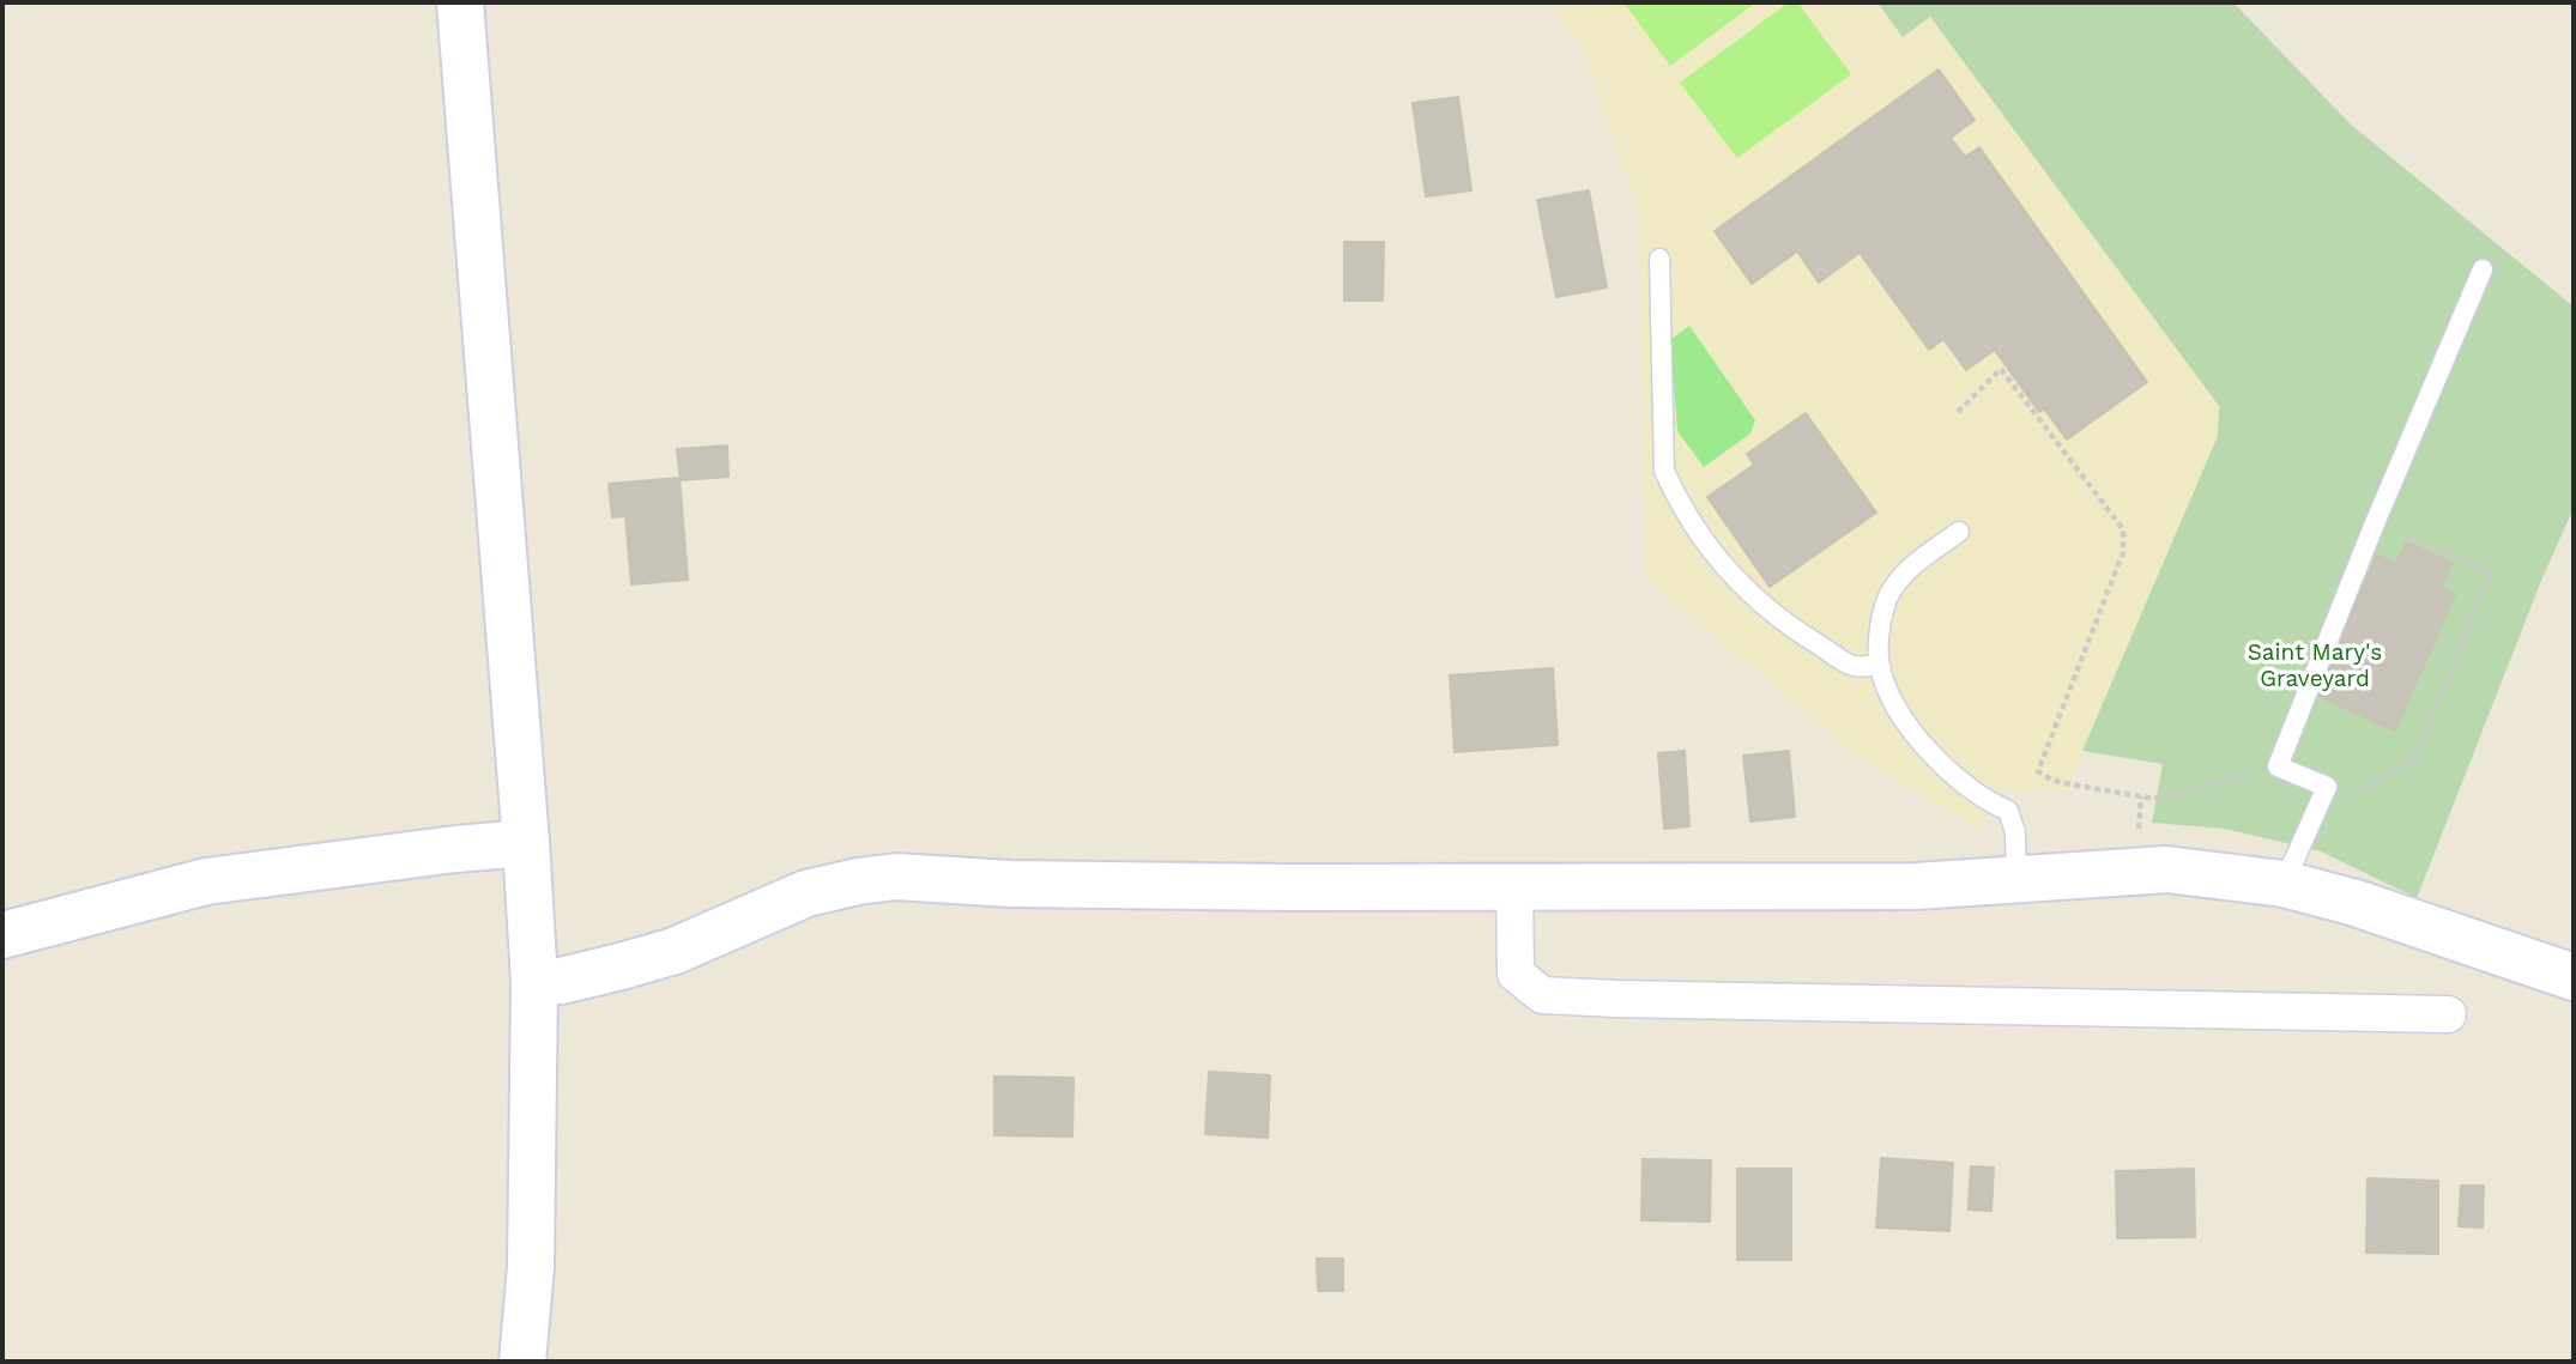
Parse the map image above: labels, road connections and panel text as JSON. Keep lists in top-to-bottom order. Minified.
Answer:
{"parks":["Saint Mary's Graveyard"]}
